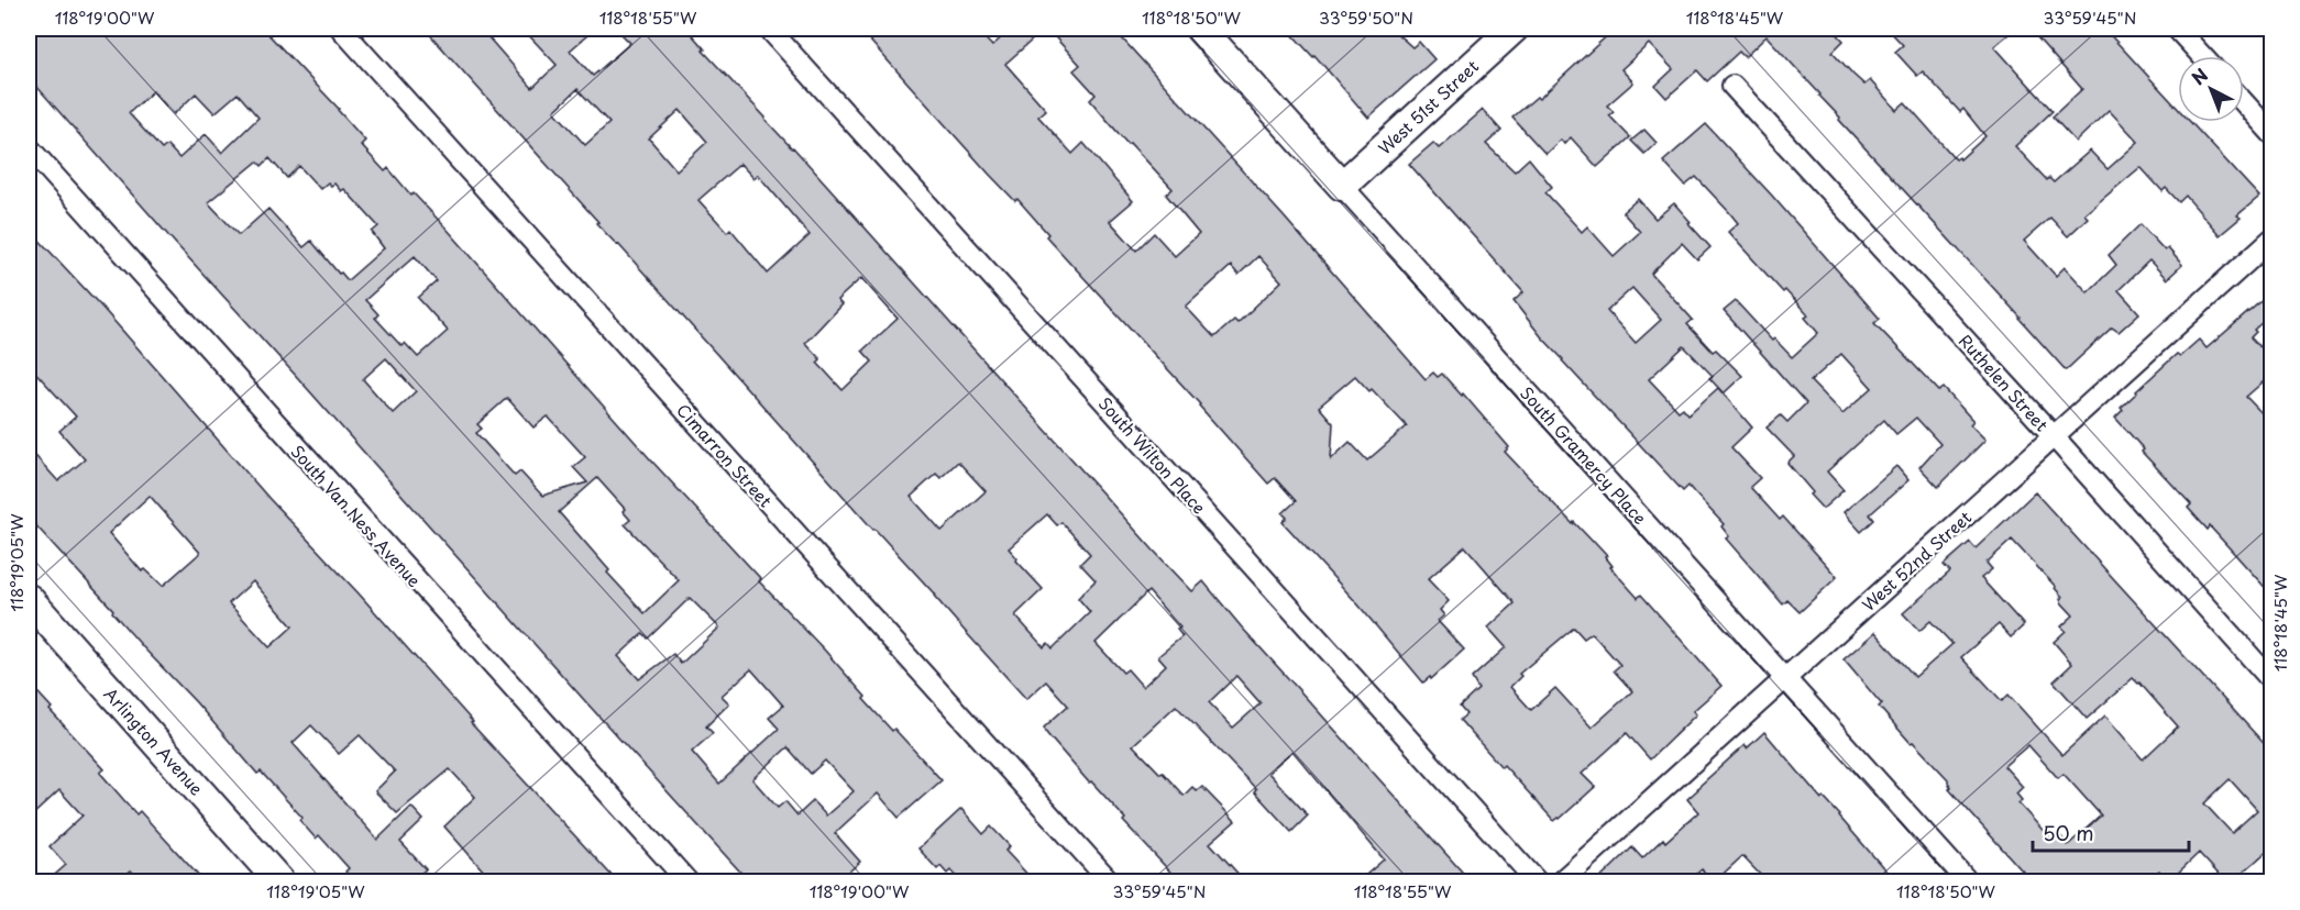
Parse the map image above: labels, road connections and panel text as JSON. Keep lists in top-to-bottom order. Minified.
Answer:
{"streets":{"street":["West 51st Street","Ruthelen Street","Cimarron Street","South Wilton Place","South Gramercy Place","South Van Ness Avenue","West 52nd Street","Arlington Avenue"]},"crossings":[["West 51st Street","South Gramercy Place"],["Ruthelen Street","West 52nd Street"],["South Gramercy Place","West 52nd Street"]],"scale_bar":"50 m","north":"top left","coordinates":["118°19'00\"W","118°18'55\"W","118°18'50\"W","33°59'50\"N","118°18'45\"W","33°59'45\"N","118°19'05\"W"]}
